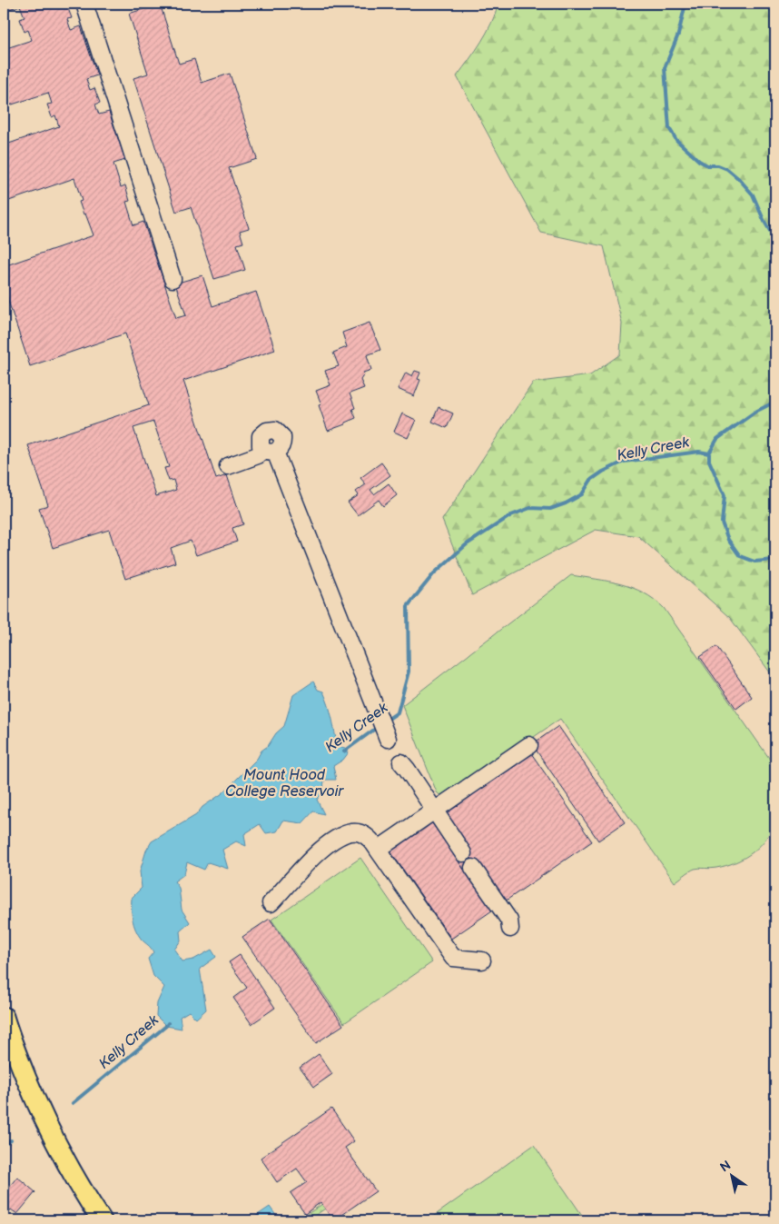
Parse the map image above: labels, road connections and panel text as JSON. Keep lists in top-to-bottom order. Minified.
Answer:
{"water":["Kelly Creek","Mount Hood College Reservoir"],"north":"top left"}
